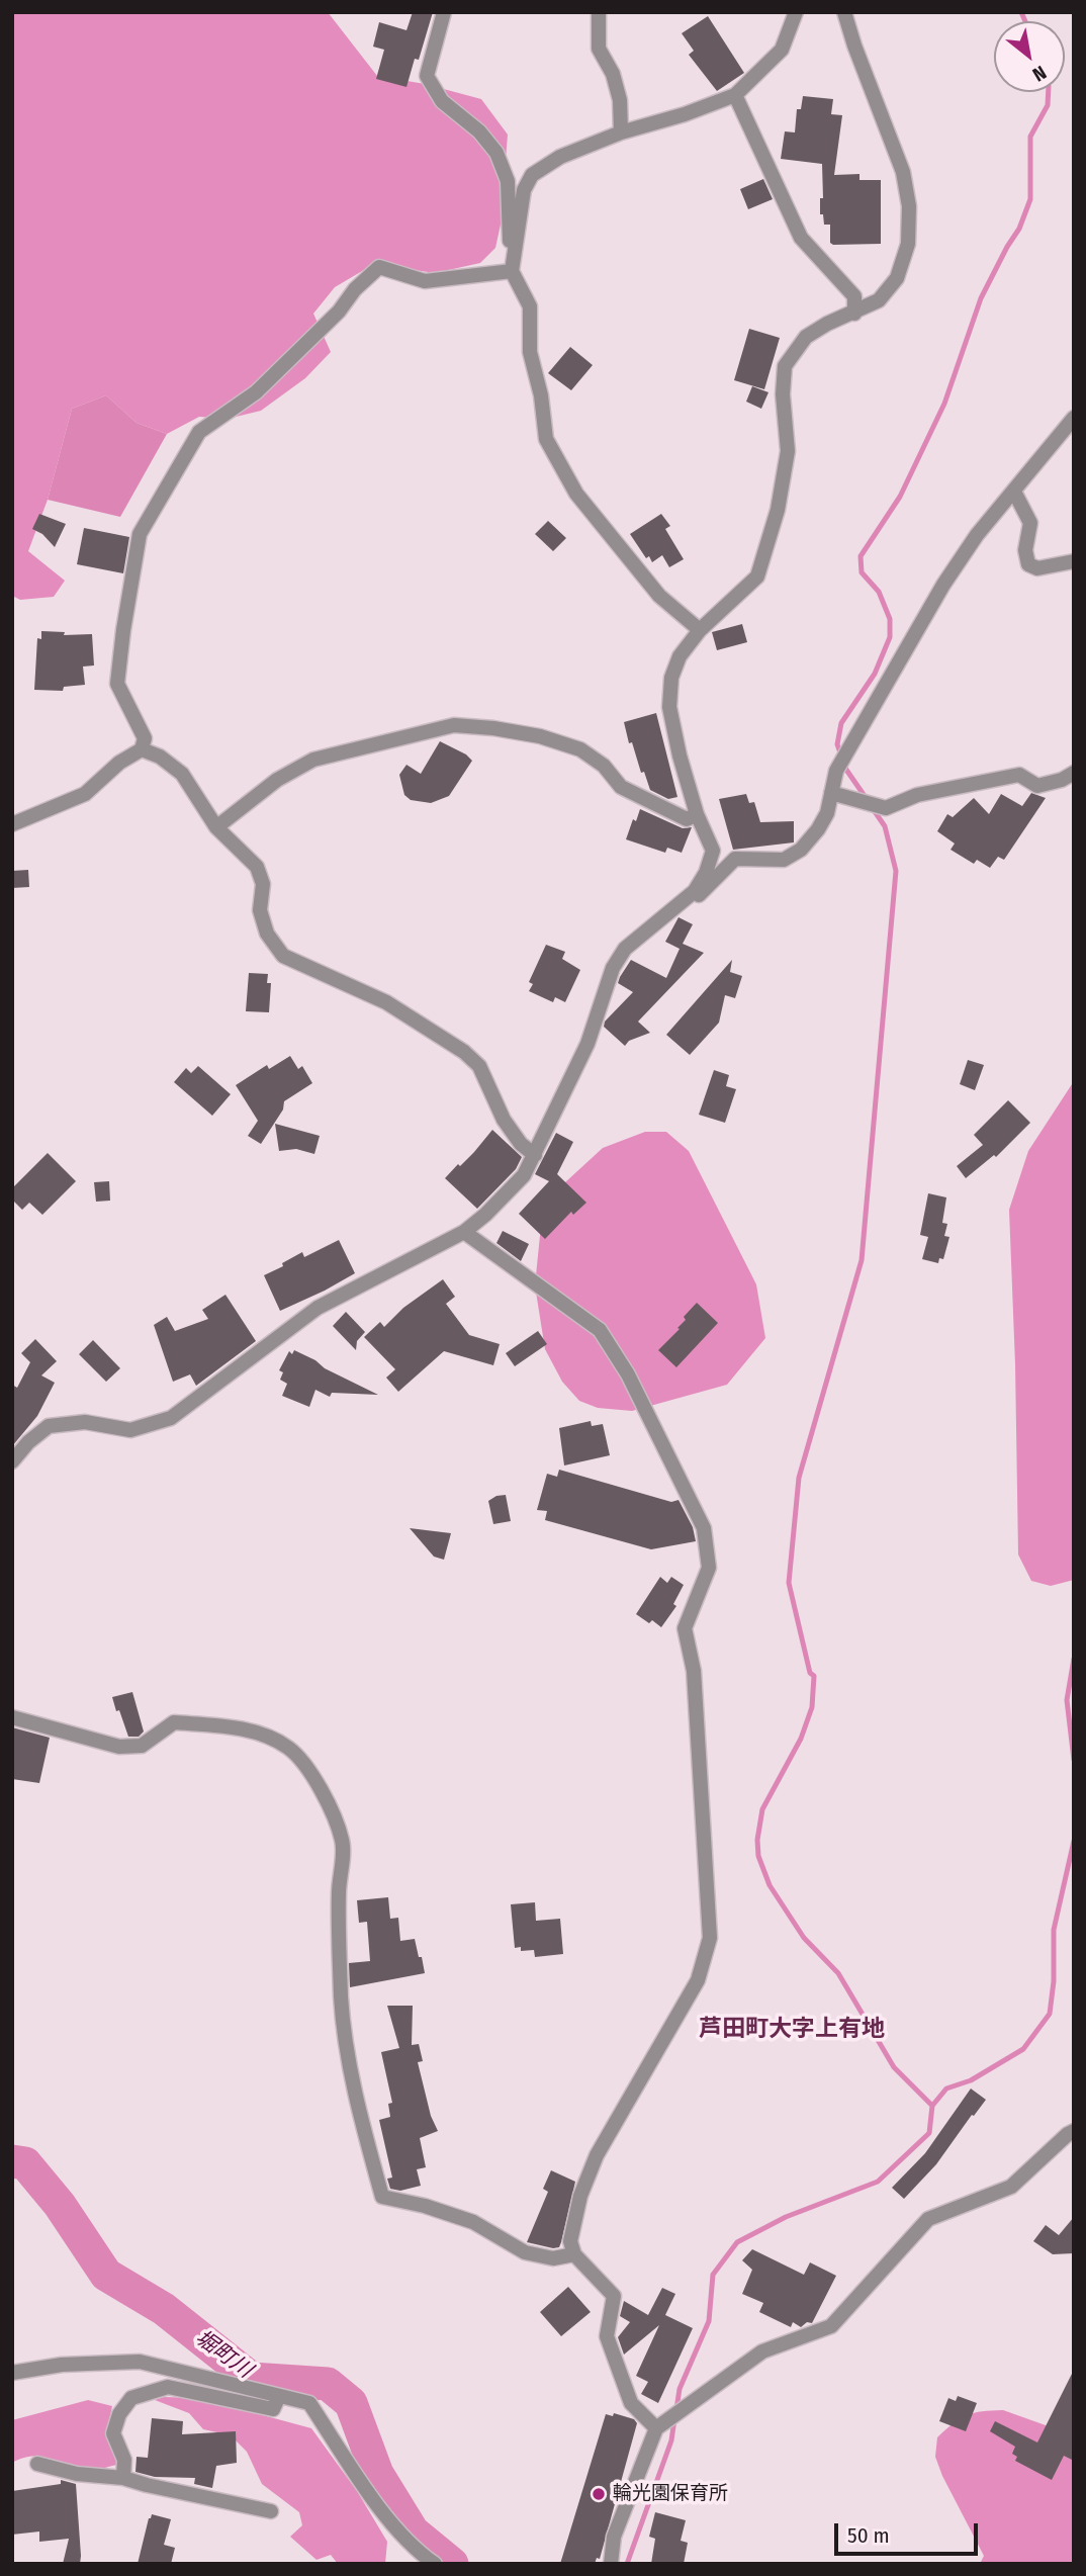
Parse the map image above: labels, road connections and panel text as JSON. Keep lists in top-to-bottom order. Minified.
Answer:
{"districts":["芦田町大字上有地"],"water":["堀町川"],"places":["輪光園保育所"],"scale_bar":"50 m","north":"bottom right"}
